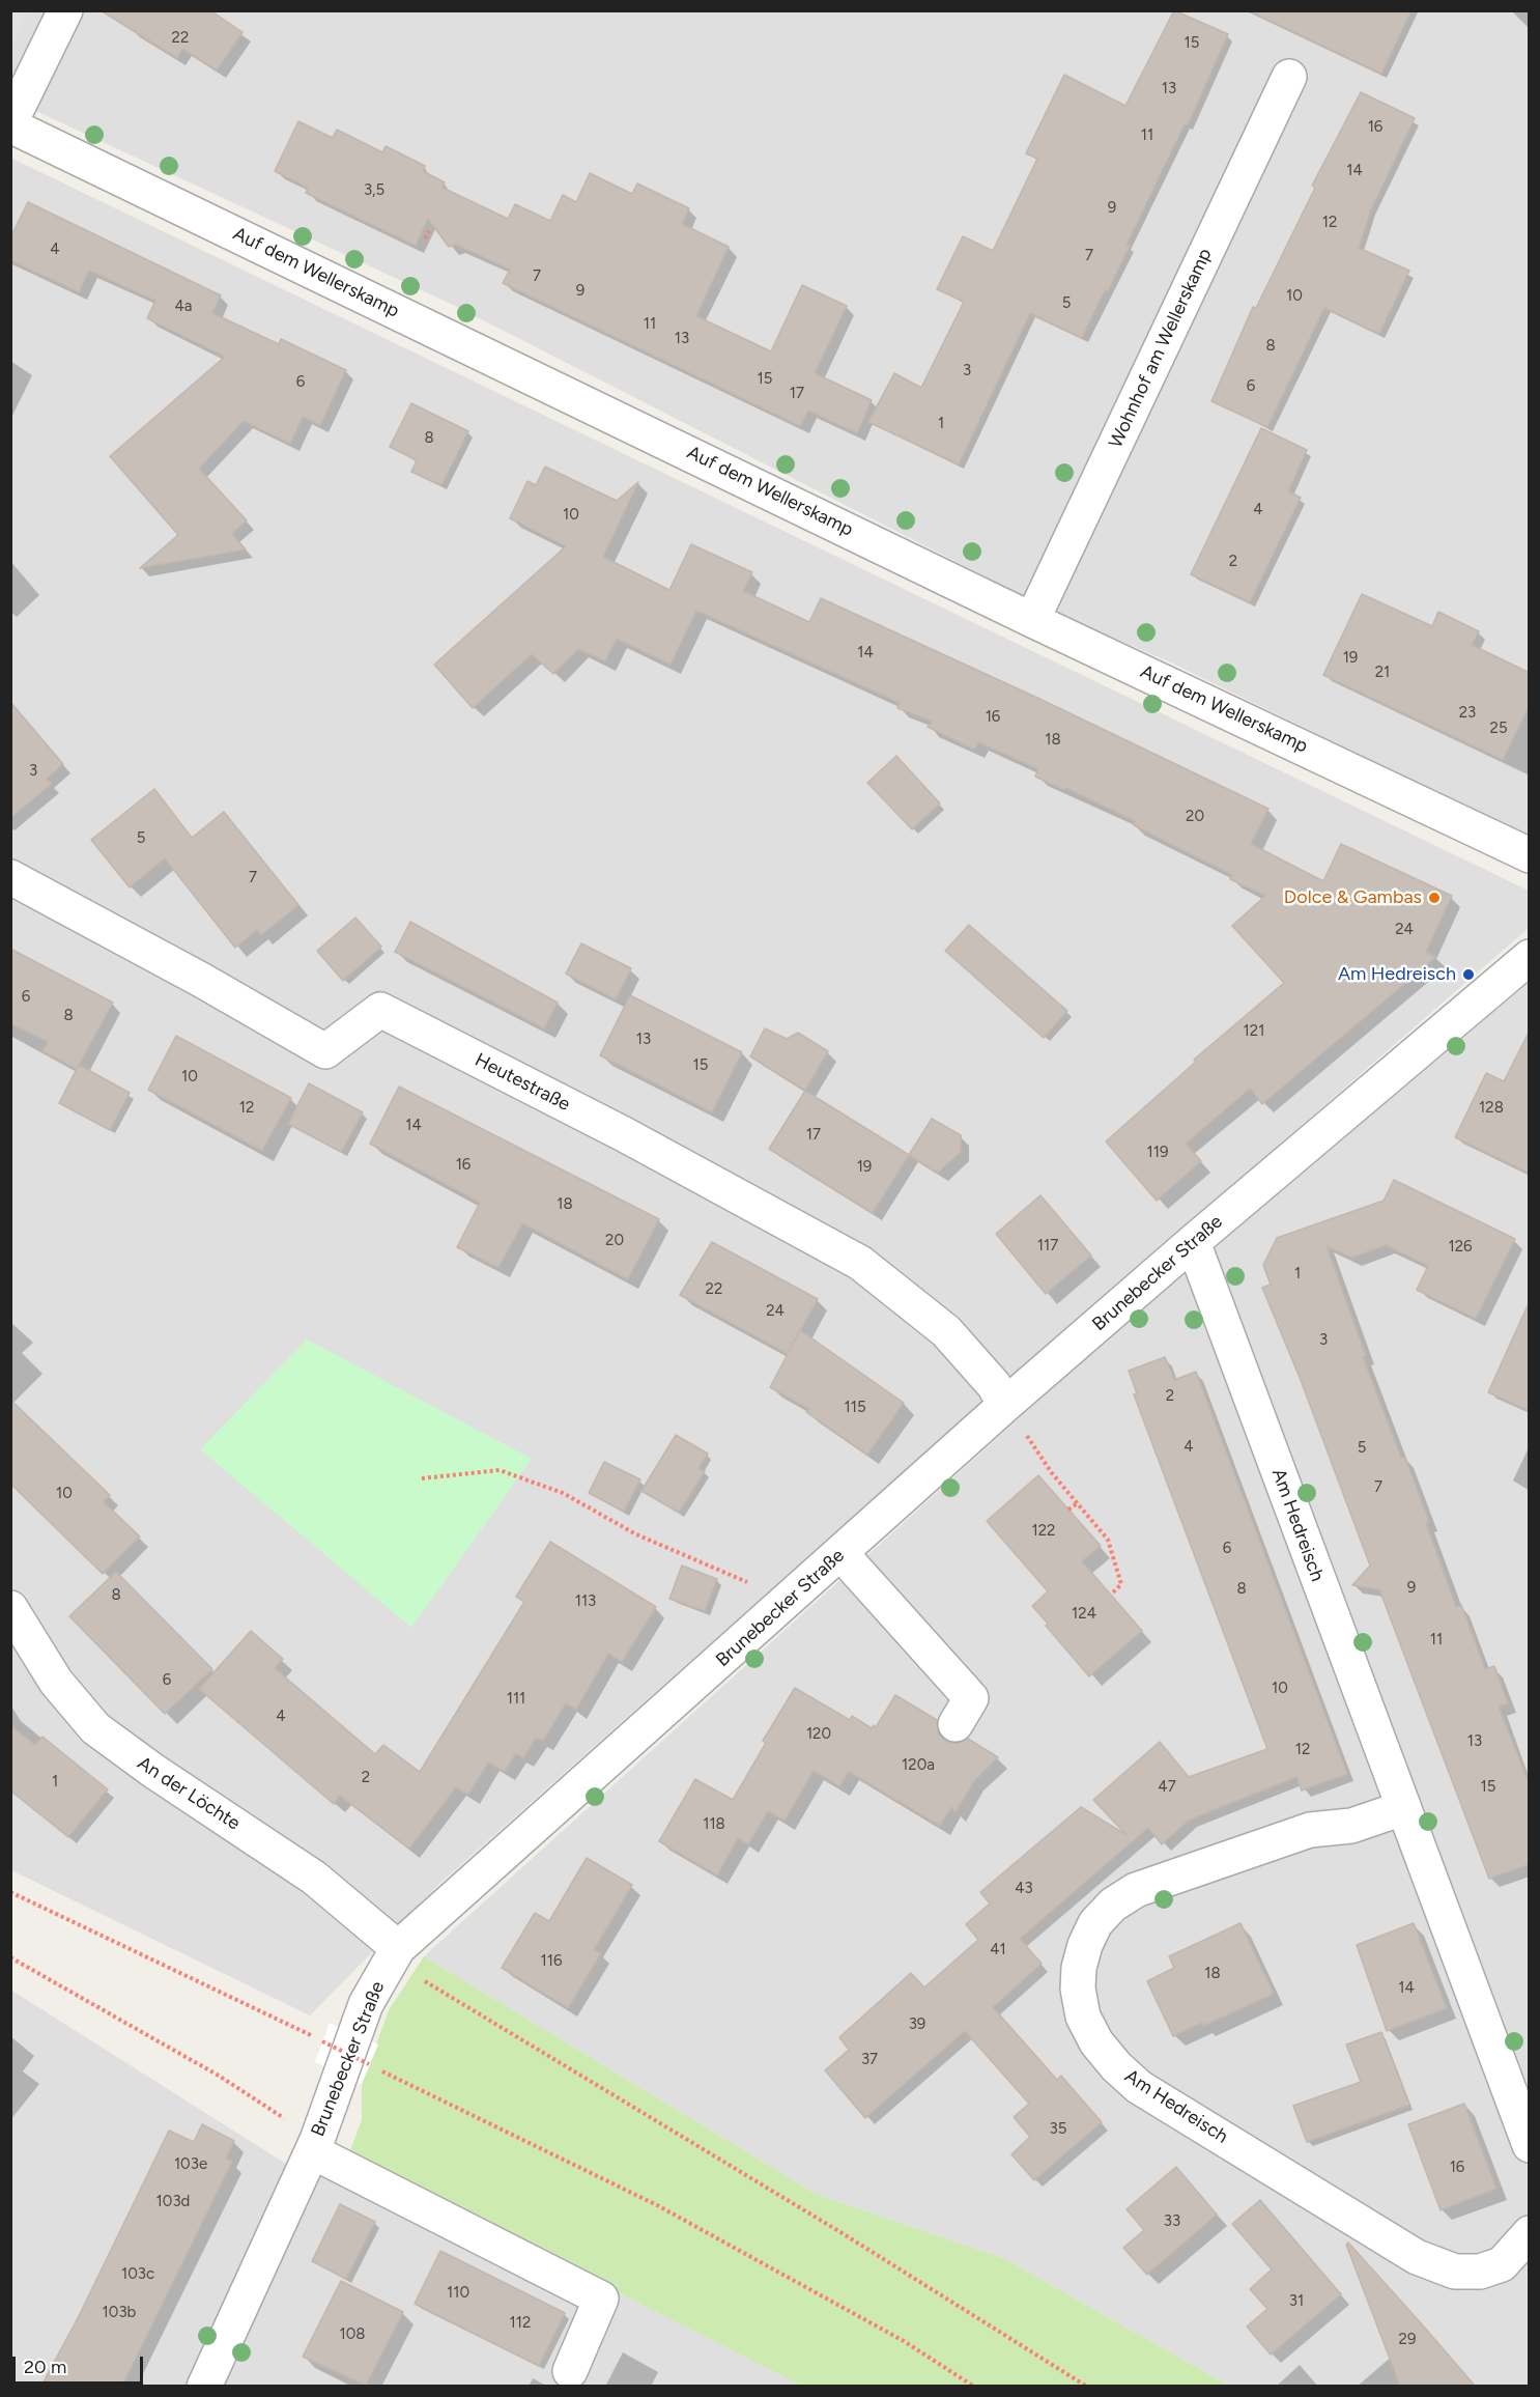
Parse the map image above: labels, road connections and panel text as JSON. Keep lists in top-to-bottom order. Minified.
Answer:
{"streets":{"street":["Auf dem Wellerskamp","Wohnhof am Wellerskamp","Heutestraße","Brunebecker Straße","Am Hedreisch","An der Löchte"]},"crossings":[["Auf dem Wellerskamp","Wohnhof am Wellerskamp"],["Heutestraße","Brunebecker Straße"],["Brunebecker Straße","Am Hedreisch"],["Brunebecker Straße","An der Löchte"]],"places":["Dolce & Gambas","Am Hedreisch"],"house_numbers":["22","15","13","16","11","14","3,5","9","12","4","7","7","9","10","5","4a","11","13","8","3","15","6","6","17","1","8","4","10","2","14","19","21","23","16","25","18","3","20","5","7","24","6","8","121","13","15","10","12","128","14","17","119","16","19","18","20","117","126","1","22","24","3","2","115","4","5","7","10","122","6","9","8","8","113","124","11","6","10","111","4","120","13","12","120a","2","1","47","15","118","43","41","116","18","14","39","37","35","103e","16","103d","33","103c","110","31","103b","112","108","29"],"scale_bar":"20 m"}
